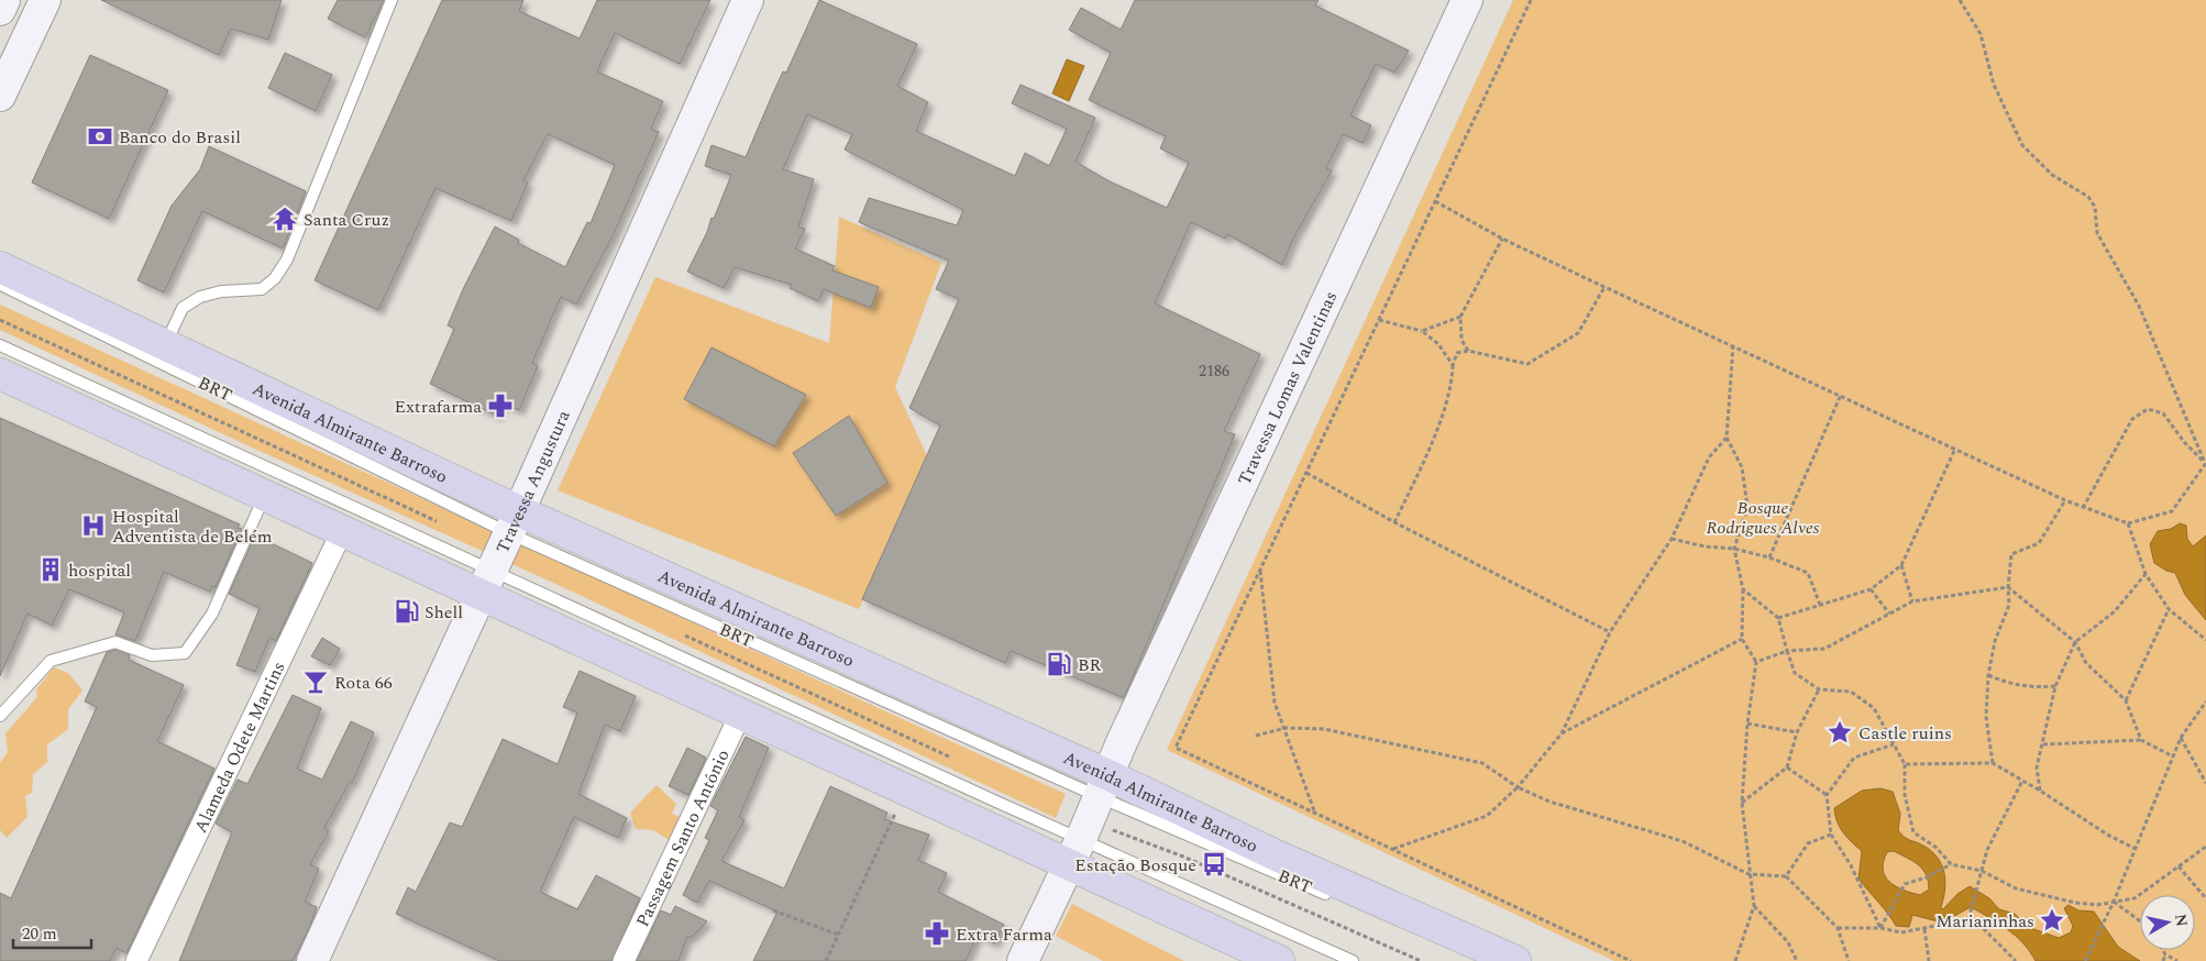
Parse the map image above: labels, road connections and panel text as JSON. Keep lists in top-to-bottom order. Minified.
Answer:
{"streets":{"highway":["Avenida Almirante Barroso"],"street":["Travessa Lomas Valentinas","Travessa Angustura","Alameda Odete Martins","Passagem Santo Antônio"],"lane":["BRT"]},"crossings":[["BRT","Travessa Lomas Valentinas"],["BRT","Avenida Almirante Barroso"],["BRT","Travessa Angustura"],["Travessa Lomas Valentinas","Avenida Almirante Barroso"],["Avenida Almirante Barroso","Travessa Angustura"]],"parks":["Bosque Rodrigues Alves"],"places":{"bank":["Banco do Brasil"],"temple":["Santa Cruz"],"pharmacy":["Extrafarma","Extra Farma"],"hospital":["Hospital Adventista de Belém"],"building":["hospital"],"fuel station":["Shell","BR"],"bar":["Rota 66"],"place":["Castle ruins","Marianinhas"],"bus stop":["Estação Bosque"]},"house_numbers":["2186"],"scale_bar":"20 m","north":"right"}
